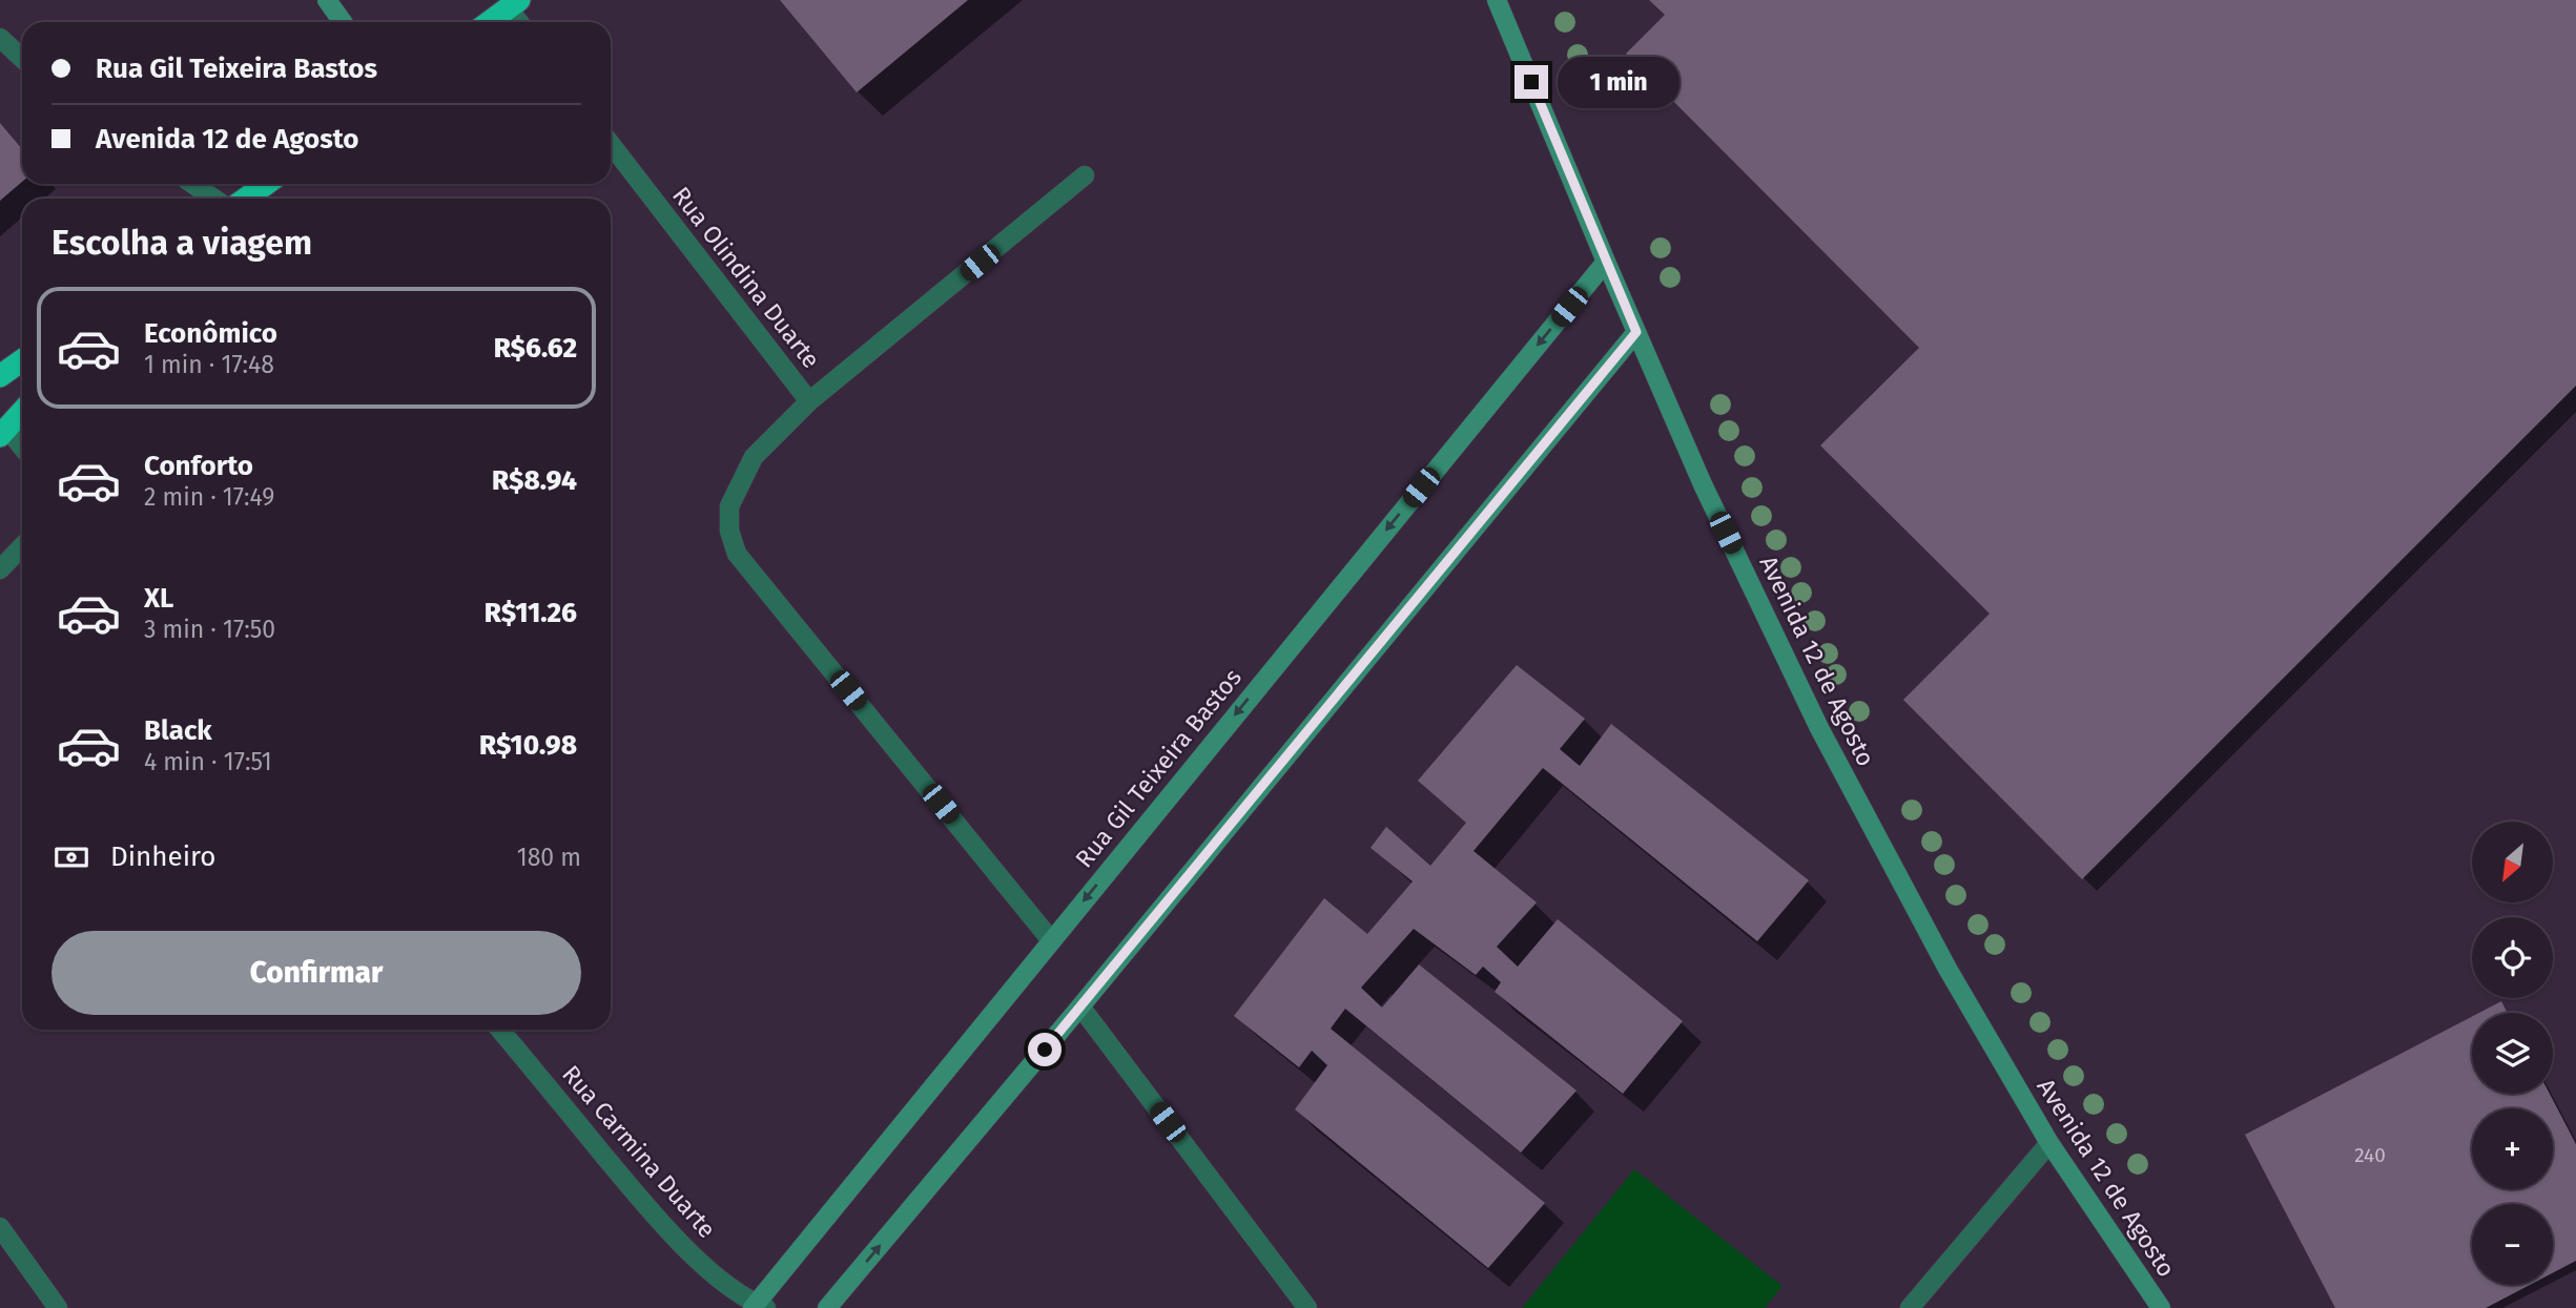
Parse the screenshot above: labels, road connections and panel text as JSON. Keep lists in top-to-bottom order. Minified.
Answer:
{"streets":{"street":["Rua Olindina Duarte","Avenida 12 de Agosto","Rua Gil Teixeira Bastos","Rua Carmina Duarte"]},"crossings":[["Rua Olindina Duarte","Rua Gil Teixeira Bastos"],["Avenida 12 de Agosto","Rua Gil Teixeira Bastos"],["Rua Gil Teixeira Bastos","Rua Carmina Duarte"]],"house_numbers":["240"],"north":"bottom left","page":{"banner":["Rua Gil Teixeira Bastos","Avenida 12 de Agosto"],"bubble":"1 min","heading":"Escolha a viagem","list":[{"name":"Econômico","note":"1 min · 17:48","value":"R$6.62"},{"name":"Conforto","note":"2 min · 17:49","value":"R$8.94"},{"name":"XL","note":"3 min · 17:50","value":"R$11.26"},{"name":"Black","note":"4 min · 17:51","value":"R$10.98"}],"pay":["Dinheiro","180 m"],"map_buttons":["+","−"],"buttons":"Confirmar"}}
